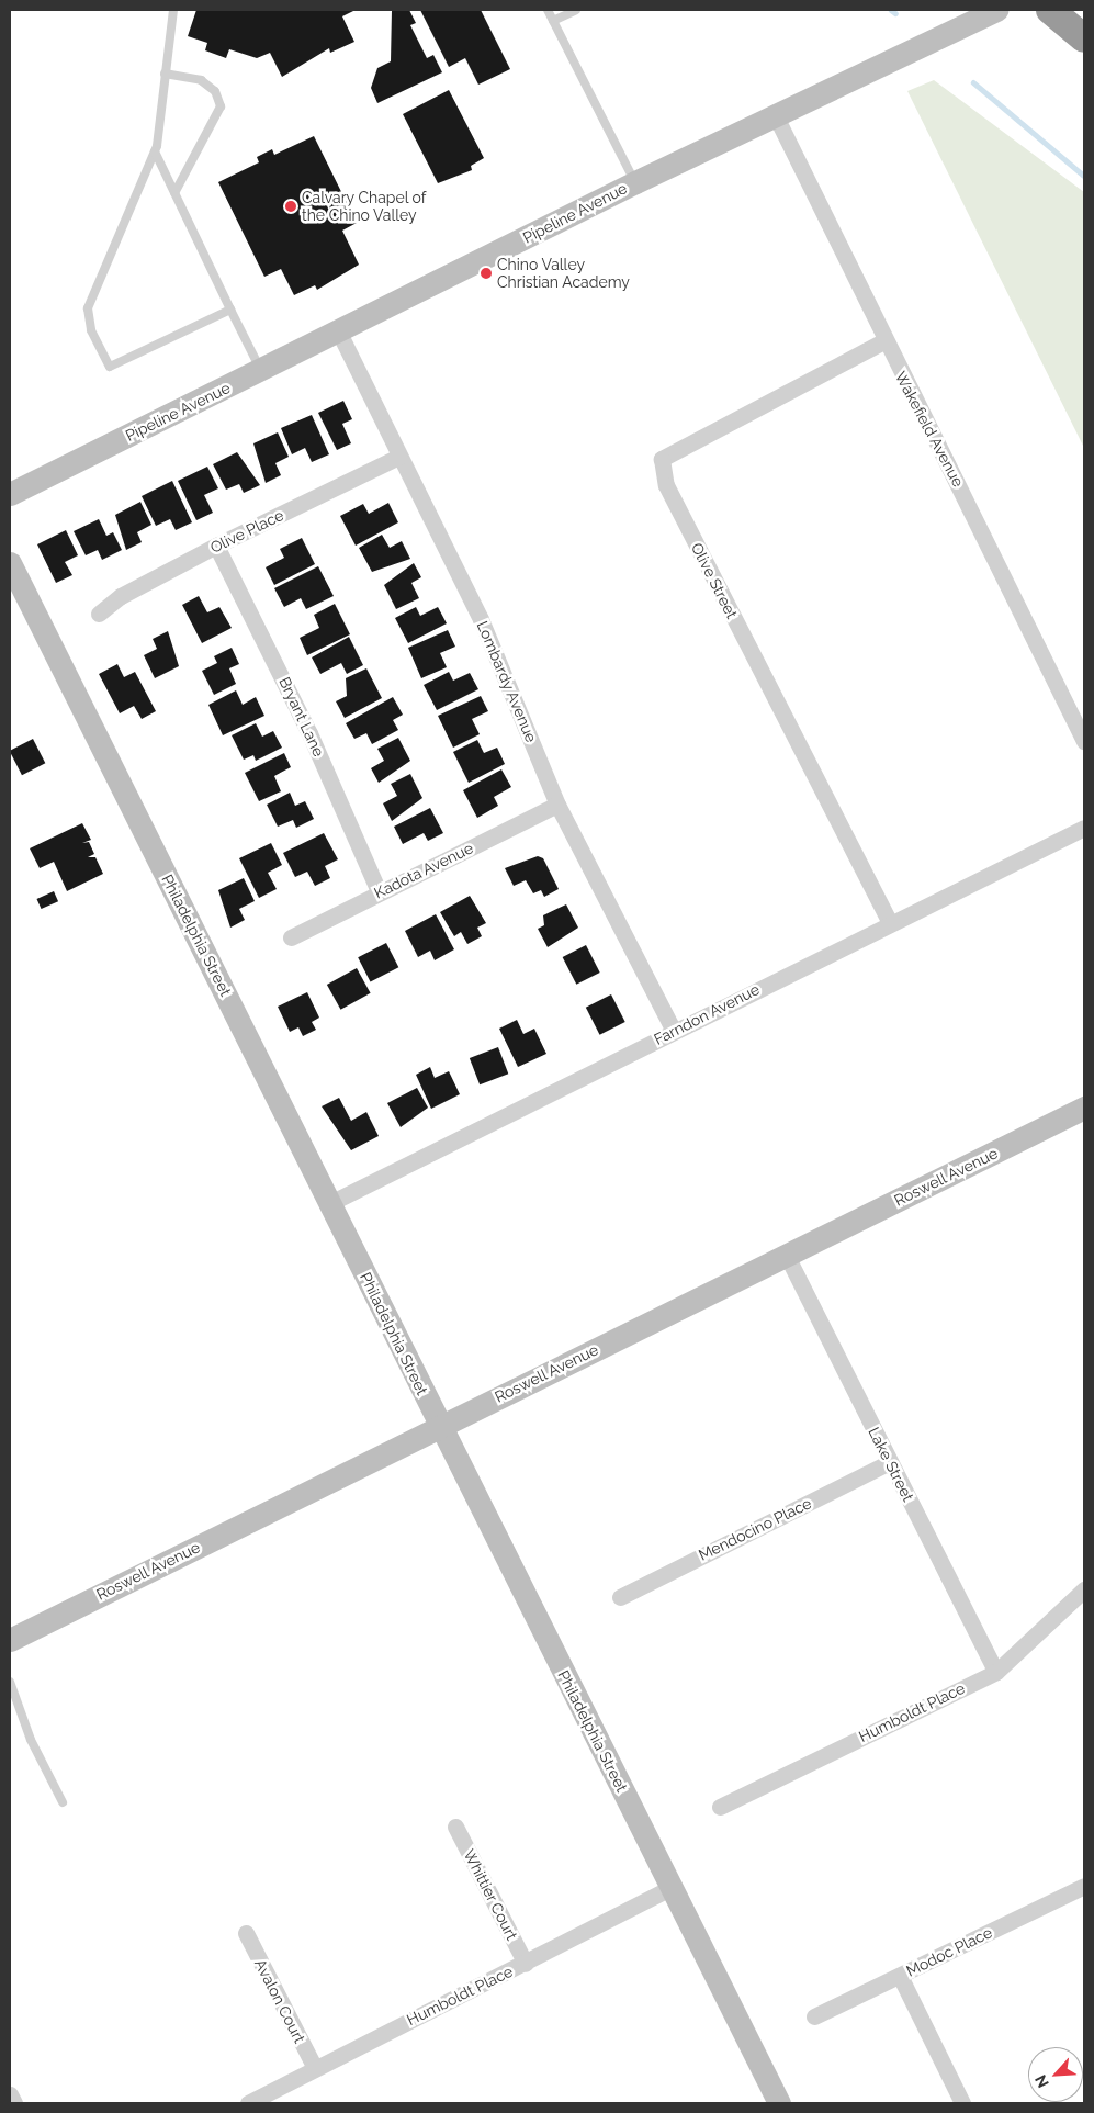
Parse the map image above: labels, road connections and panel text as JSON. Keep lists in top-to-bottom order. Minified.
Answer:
{"streets":{"street":["Pipeline Avenue","Wakefield Avenue","Olive Place","Olive Street","Lombardy Avenue","Bryant Lane","Kadota Avenue","Philadelphia Street","Farndon Avenue","Roswell Avenue","Lake Street","Mendocino Place","Humboldt Place","Whittier Court","Modoc Place","Avalon Court"]},"crossings":[["Pipeline Avenue","Wakefield Avenue"],["Pipeline Avenue","Lombardy Avenue"],["Wakefield Avenue","Olive Street"],["Olive Place","Lombardy Avenue"],["Olive Place","Bryant Lane"],["Olive Street","Farndon Avenue"],["Lombardy Avenue","Kadota Avenue"],["Lombardy Avenue","Farndon Avenue"],["Bryant Lane","Kadota Avenue"],["Philadelphia Street","Farndon Avenue"],["Philadelphia Street","Roswell Avenue"],["Philadelphia Street","Humboldt Place"],["Roswell Avenue","Lake Street"],["Lake Street","Mendocino Place"],["Lake Street","Humboldt Place"],["Humboldt Place","Whittier Court"],["Humboldt Place","Avalon Court"]],"places":["Calvary Chapel of the Chino Valley","Chino Valley Christian Academy"],"north":"bottom left"}
